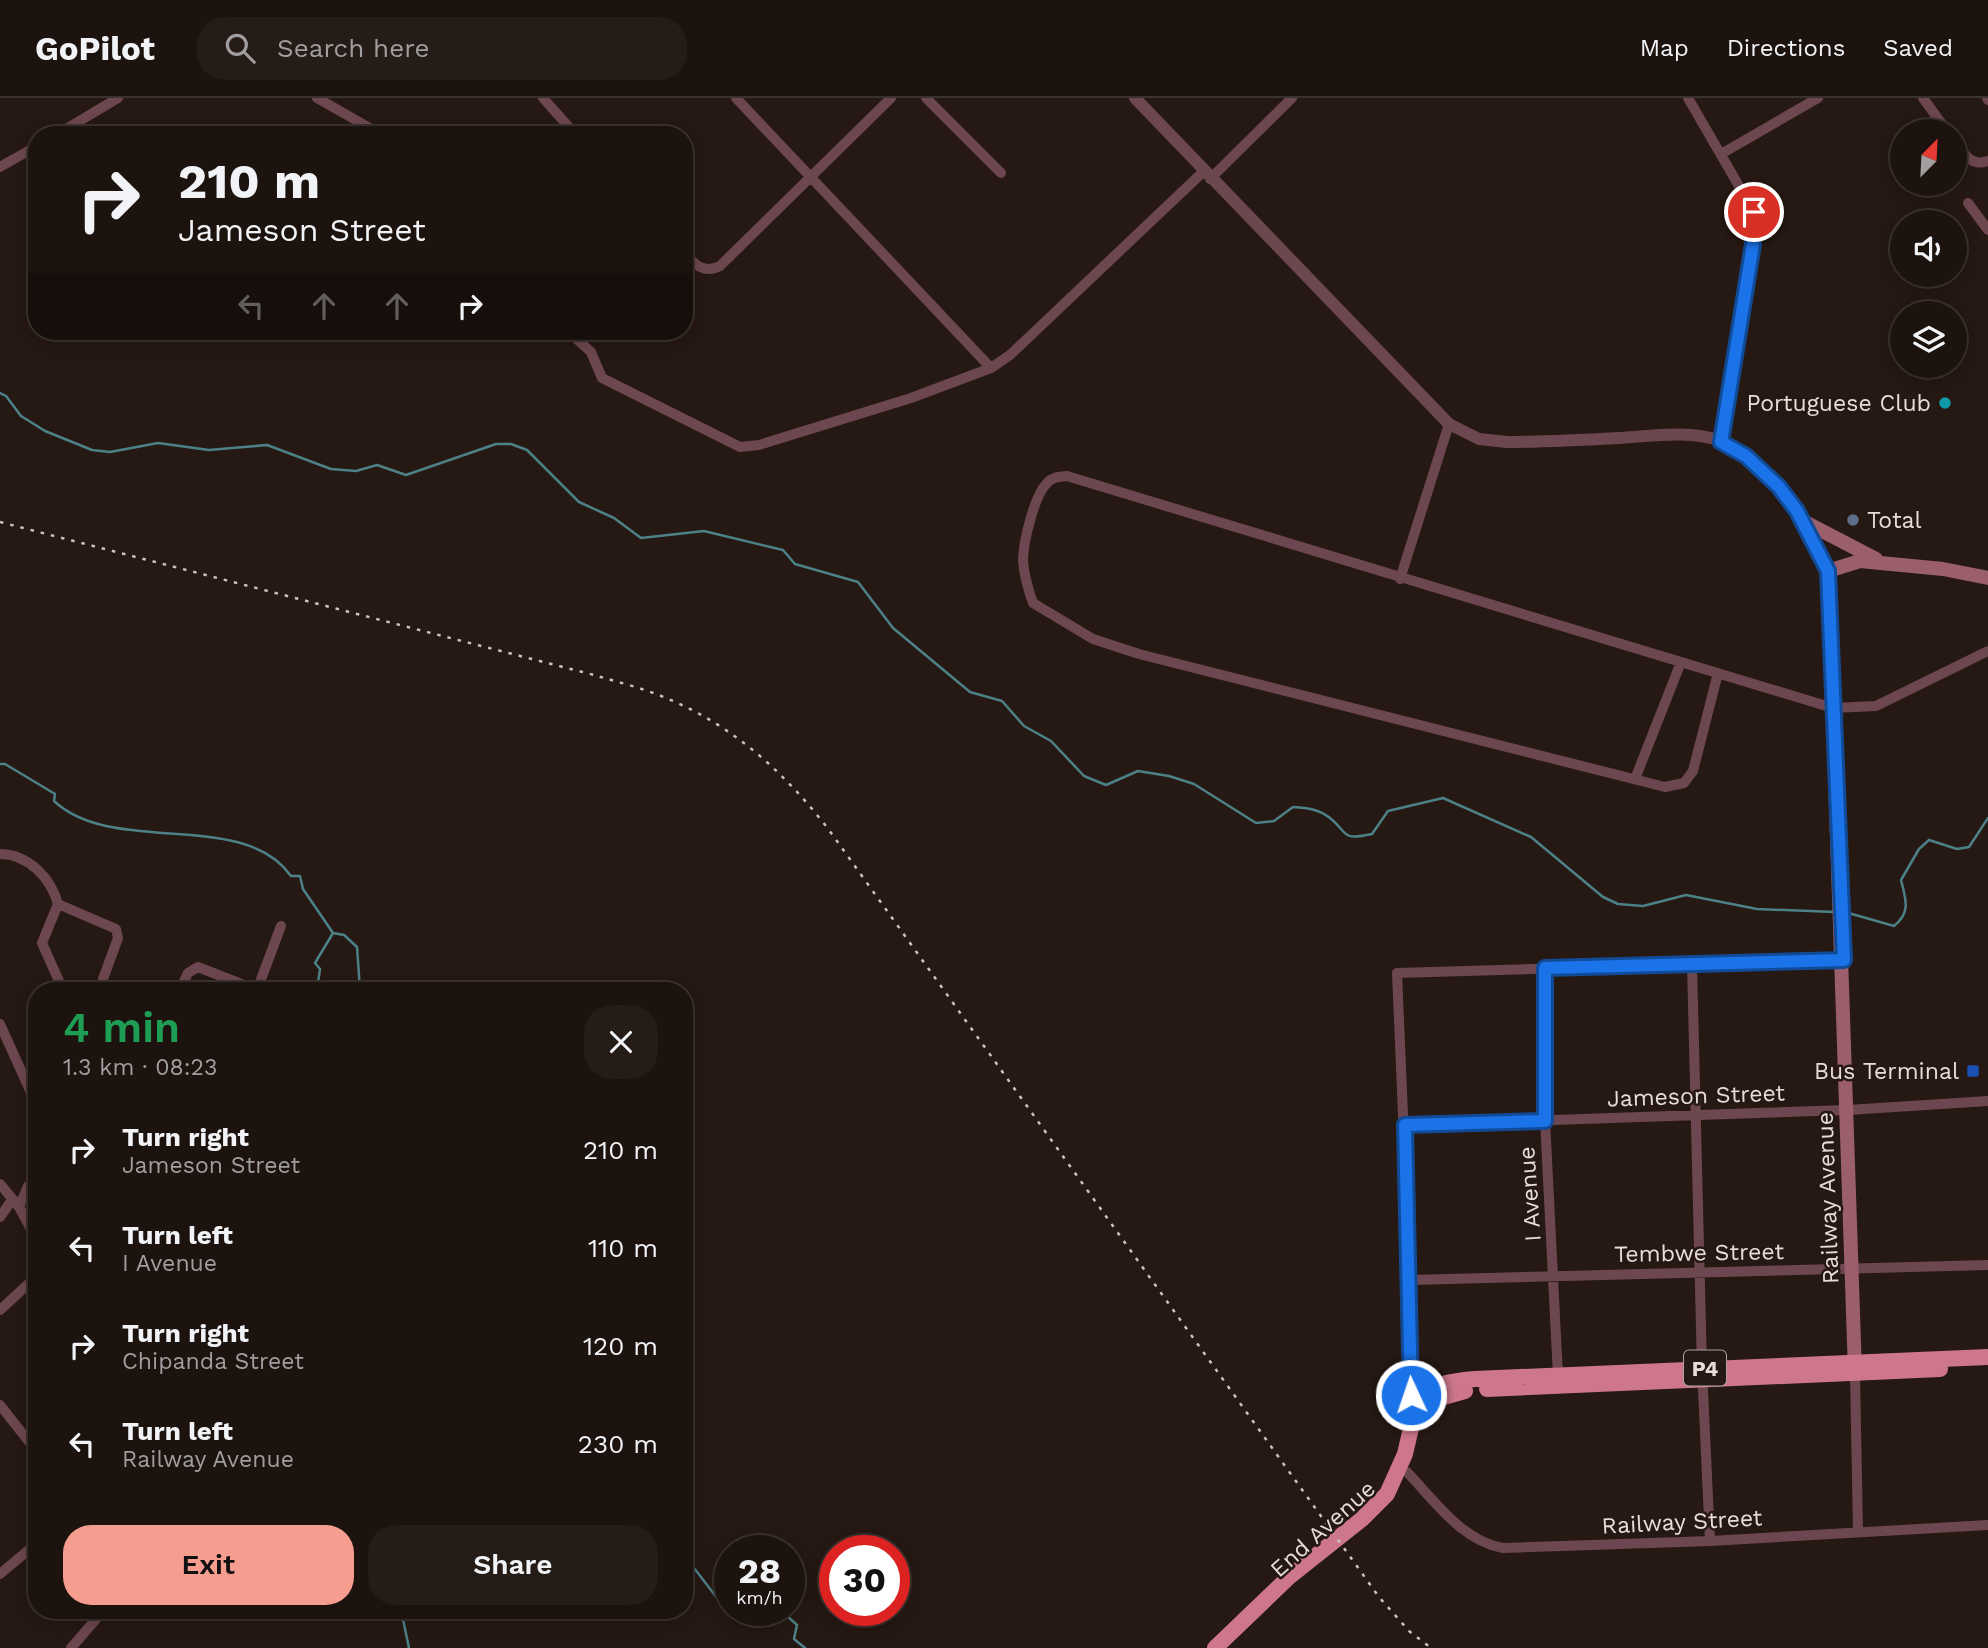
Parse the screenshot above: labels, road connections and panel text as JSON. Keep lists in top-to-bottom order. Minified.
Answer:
{"streets":{"highway":["P4","End Avenue"],"main road":["Railway Avenue"],"street":["Jameson Street","I Avenue","Tembwe Street","Railway Street"]},"crossings":[["Jameson Street","I Avenue"],["Jameson Street","Railway Avenue"],["Jameson Street","End Avenue"],["I Avenue","Tembwe Street"],["I Avenue","P4"],["I Avenue","End Avenue"],["Railway Avenue","Tembwe Street"],["Railway Avenue","P4"],["Railway Avenue","Railway Street"],["Tembwe Street","End Avenue"],["P4","End Avenue"],["Railway Street","End Avenue"]],"places":{"other":["Portuguese Club","Total"],"transit":["Bus Terminal"]},"north":"top right","page":{"header":"GoPilot","search":"Search here","nav":["Map","Directions","Saved"],"turn":["210 m","Jameson Street"],"heading":["4 min","1.3 km · 08:23"],"list":[{"name":"Turn right","note":"Jameson Street","value":"210 m"},{"name":"Turn left","note":"I Avenue","value":"110 m"},{"name":"Turn right","note":"Chipanda Street","value":"120 m"},{"name":"Turn left","note":"Railway Avenue","value":"230 m"}],"buttons":["Exit","Share"],"speed":"28 km/h","limit":"30"}}
